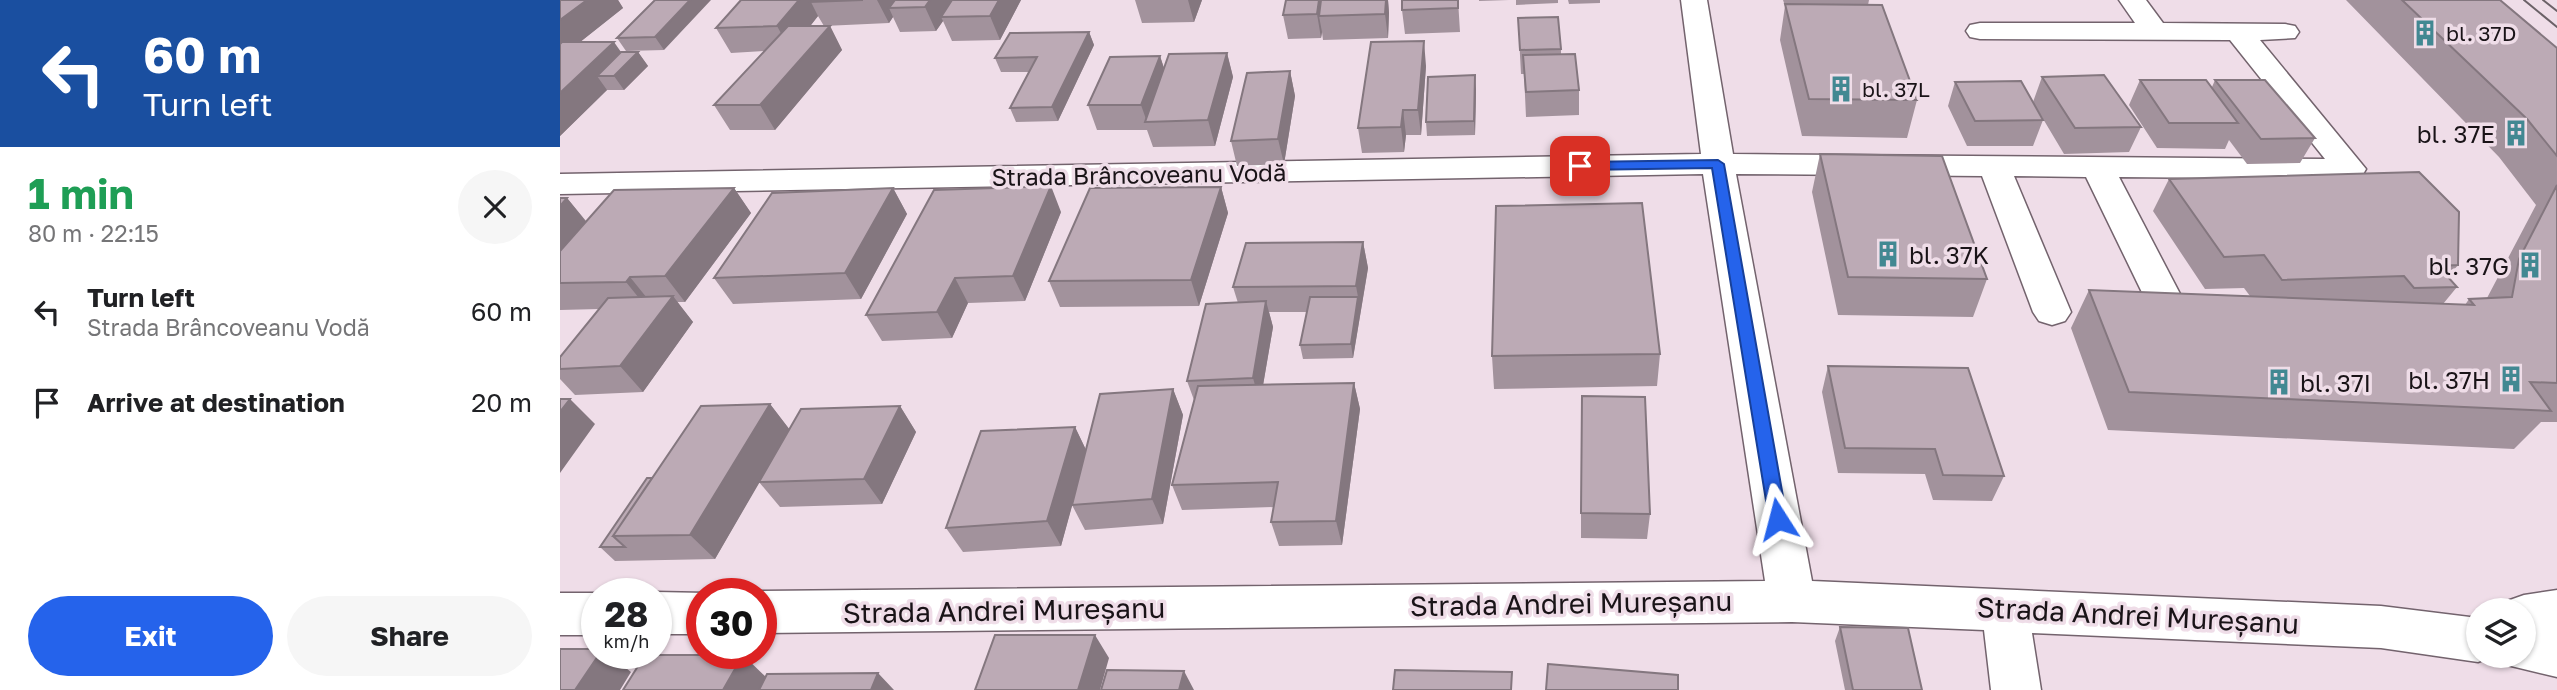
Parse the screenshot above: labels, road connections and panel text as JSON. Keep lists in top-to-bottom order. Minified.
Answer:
{"streets":{"street":["Strada Brâncoveanu Vodă","Strada Andrei Mureșanu"]},"places":{"building":["bl. 37D","bl. 37L","bl. 37E","bl. 37K","bl. 37G","bl. 37H","bl. 37I"]},"page":{"turn":["60 m","Turn left"],"heading":["1 min","80 m · 22:15"],"list":[{"name":"Turn left","note":"Strada Brâncoveanu Vodă","value":"60 m"},{"name":"Arrive at destination","value":"20 m"}],"speed":"28 km/h","limit":"30","buttons":["Exit","Share"]}}
